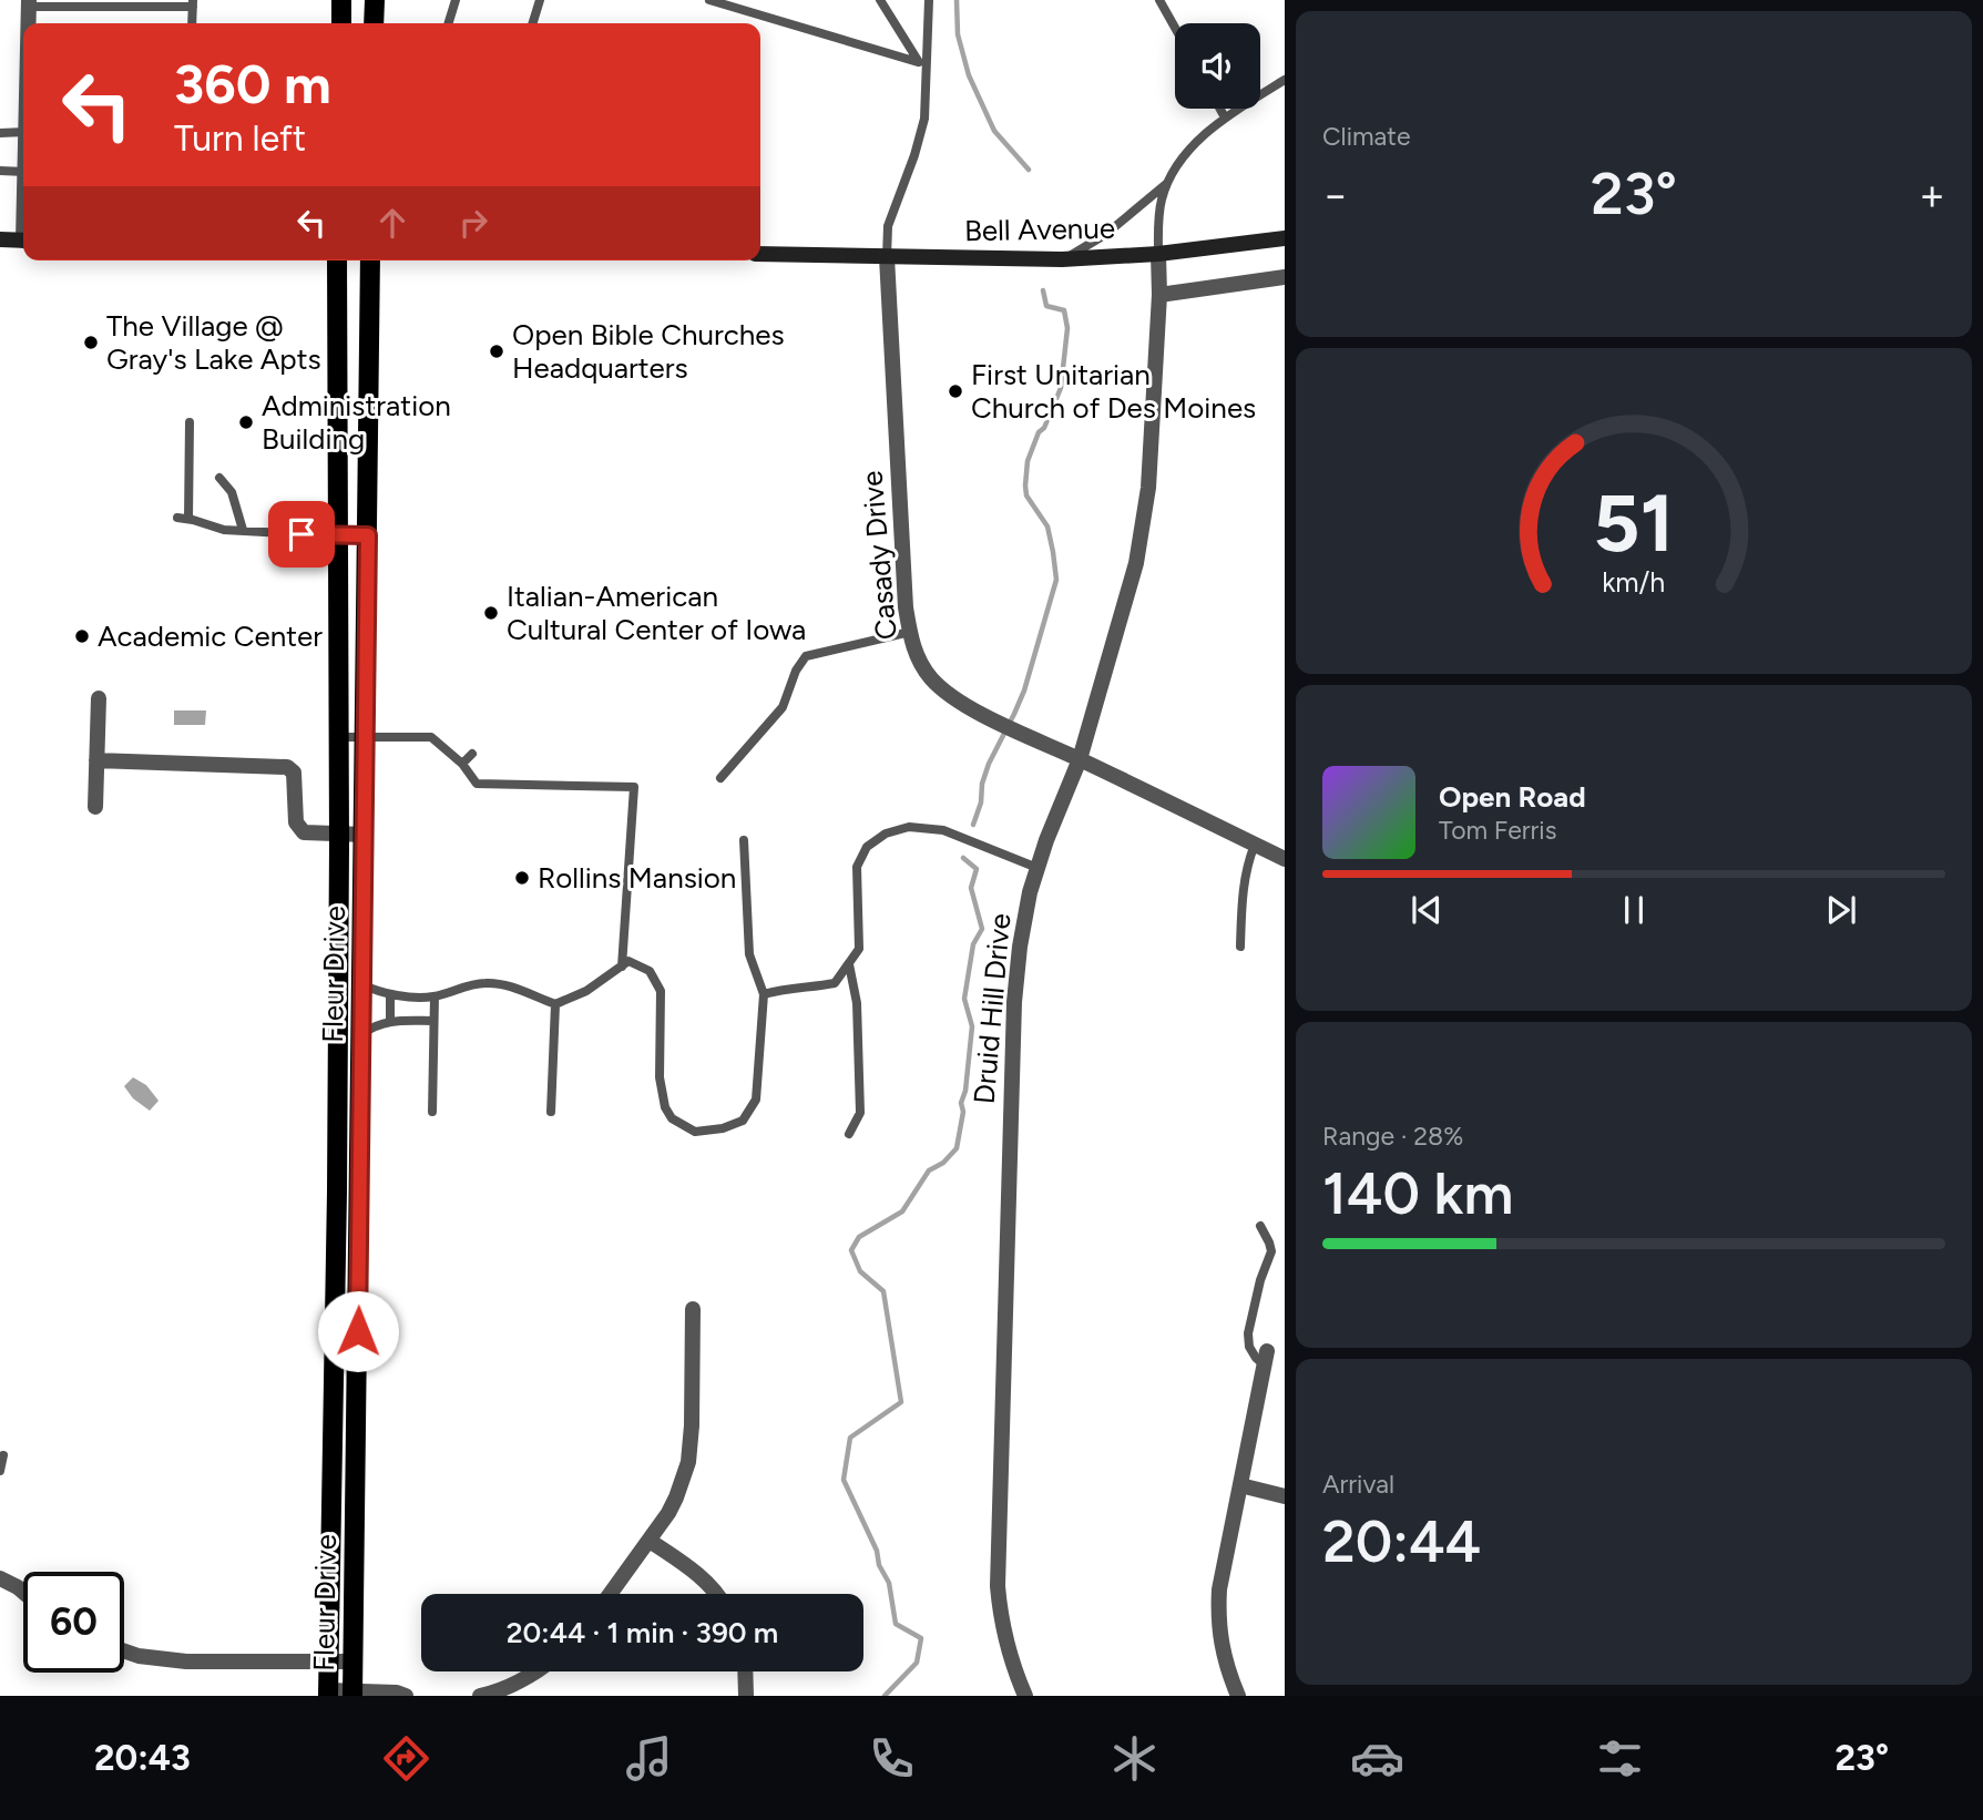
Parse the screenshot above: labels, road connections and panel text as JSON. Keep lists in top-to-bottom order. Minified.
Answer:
{"streets":{"main road":["Bell Avenue","Fleur Drive"],"street":["Casady Drive","Druid Hill Drive"]},"crossings":[["Bell Avenue","Casady Drive"],["Casady Drive","Druid Hill Drive"]],"places":["The Village @ Gray's Lake Apts","Open Bible Churches Headquarters","First Unitarian Church of Des Moines","Administration Building","Italian-American Cultural Center of Iowa","Academic Center","Rollins Mansion"],"page":{"tile":["Climate",["Range · 28%","140 km"],["Arrival","20:44"]],"turn":["360 m","Turn left"],"heat":["−","23°","+"],"song":["Open Road","Tom Ferris"],"limit":"60","trip":"20:44 · 1 min · 390 m","tabs":["20:43","23°"],"gauge":["51","km/h"]}}
